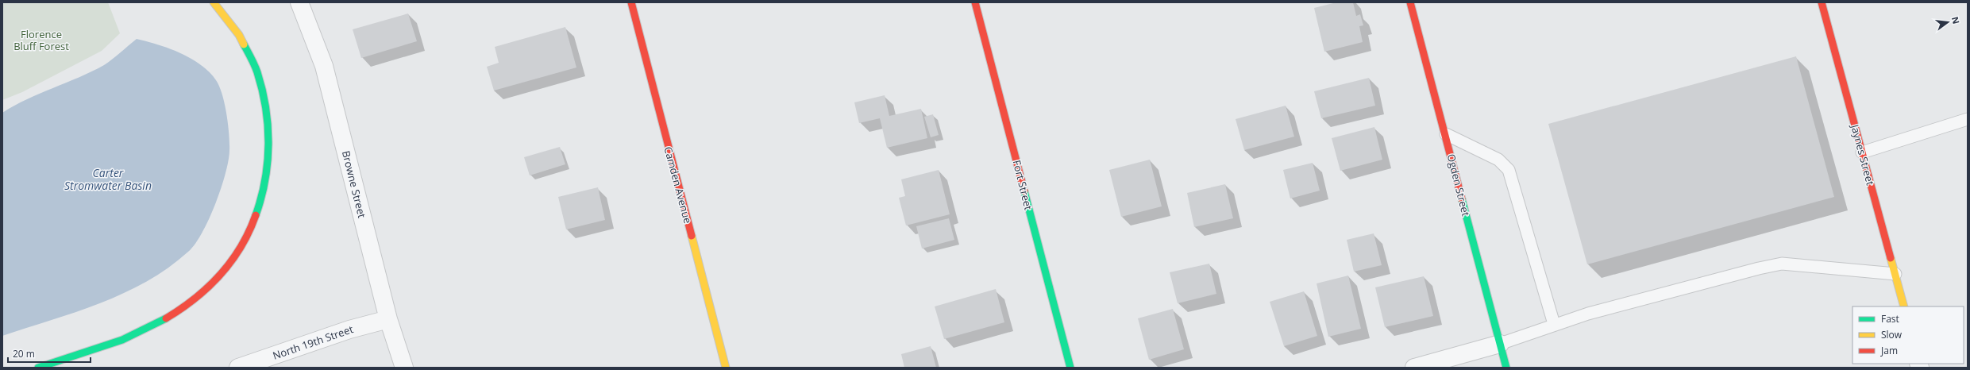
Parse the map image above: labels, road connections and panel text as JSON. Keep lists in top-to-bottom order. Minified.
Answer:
{"streets":{"street":["Jaynes Street","Browne Street","Camden Avenue","Fort Street","Ogden Street","North 19th Street"]},"crossings":[["Browne Street","North 19th Street"]],"water":["Carter Stromwater Basin"],"parks":["Florence Bluff Forest"],"legend":["Fast","Slow","Jam"],"scale_bar":"20 m","north":"right"}
